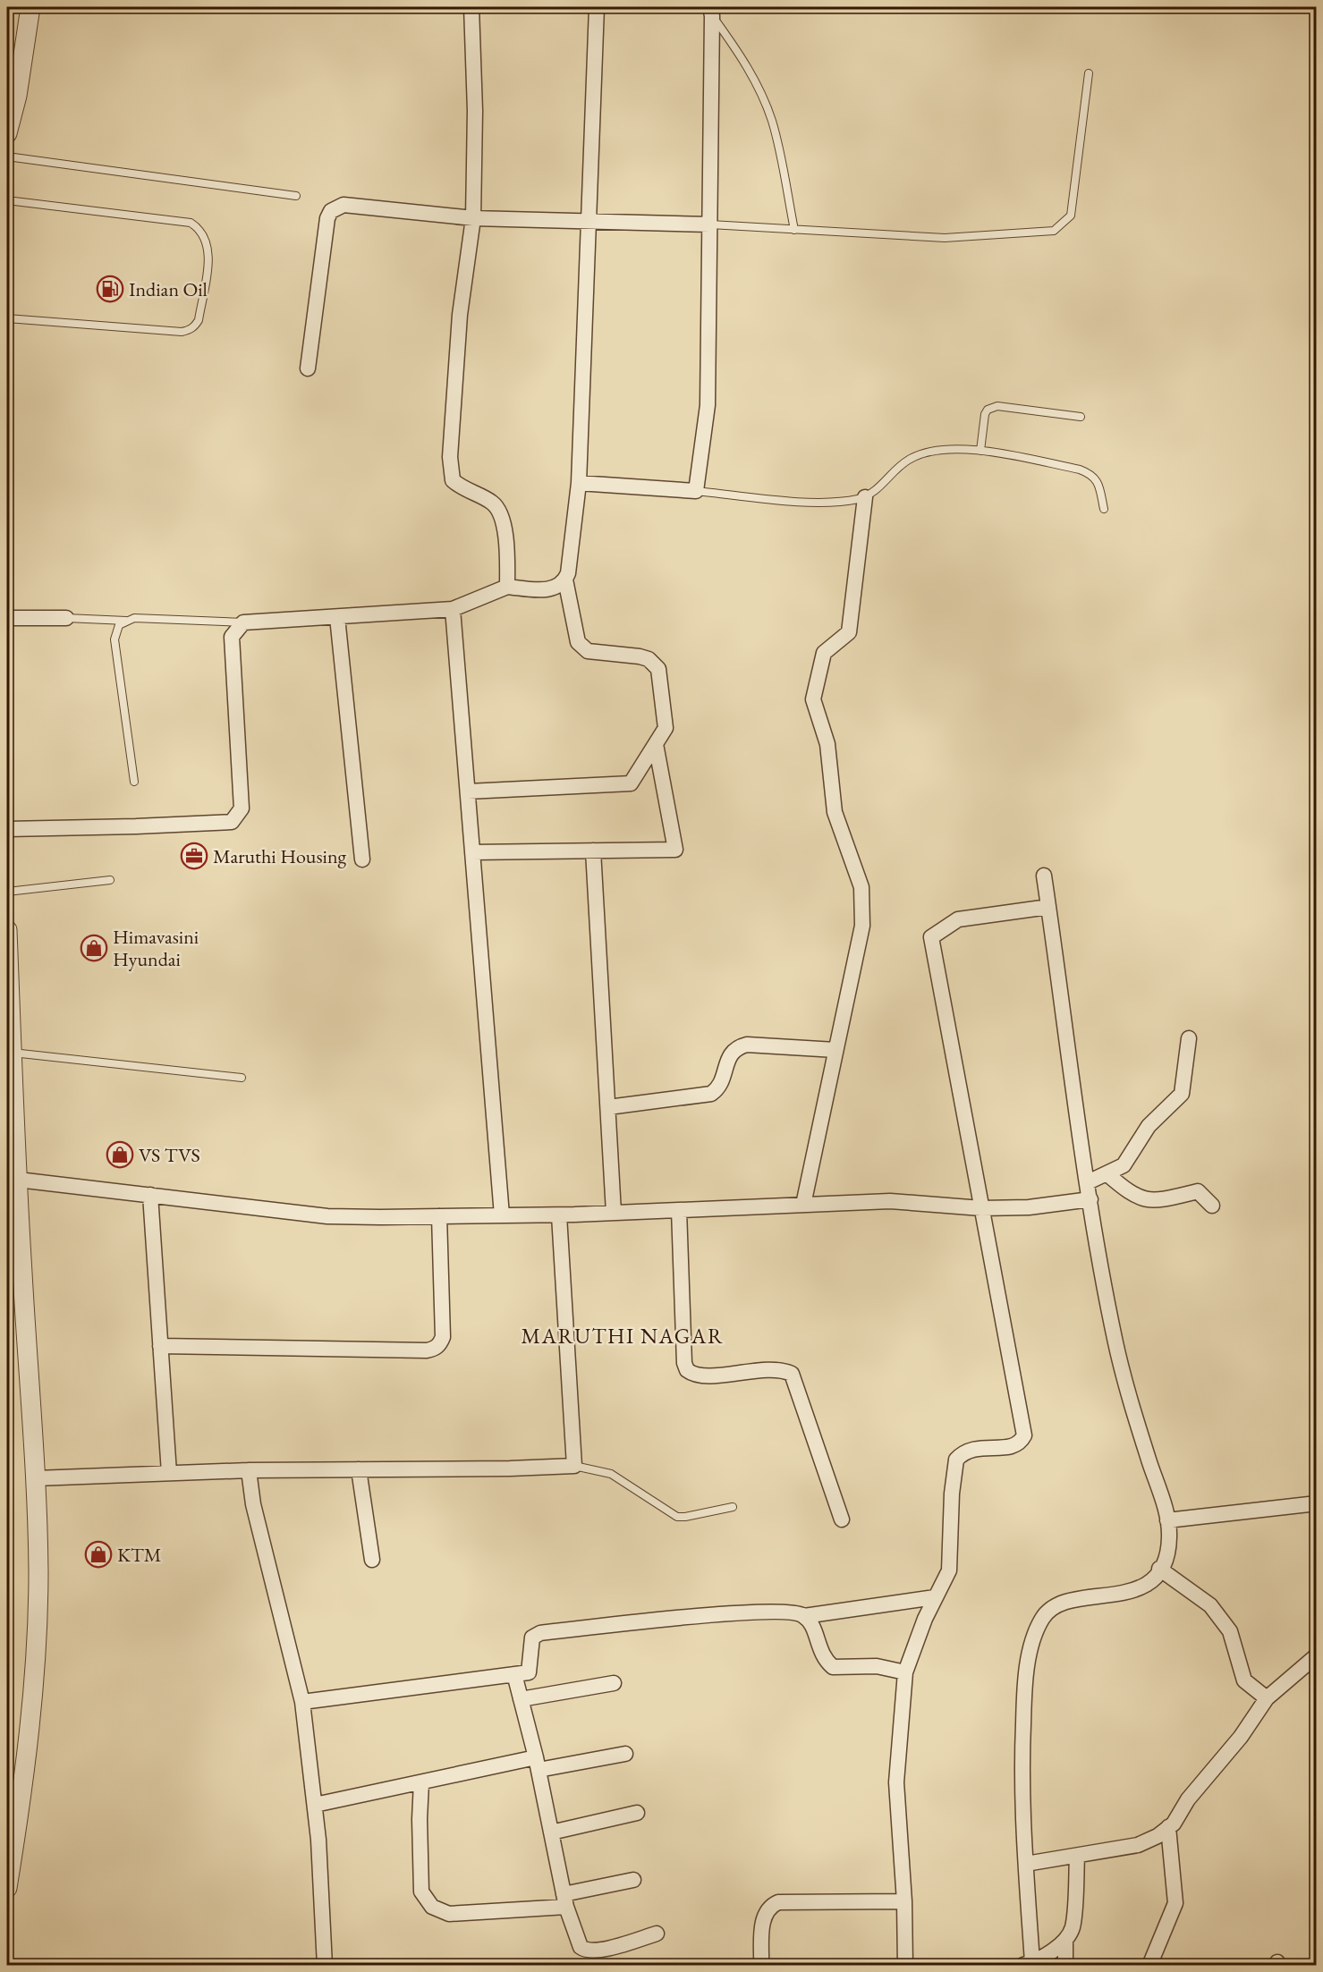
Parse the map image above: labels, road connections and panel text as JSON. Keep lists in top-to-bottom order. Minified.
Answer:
{"districts":["MARUTHI NAGAR"],"places":{"fuel station":["Indian Oil"],"office":["Maruthi Housing"],"shop":["Himavasini Hyundai","VS TVS","KTM"]}}
